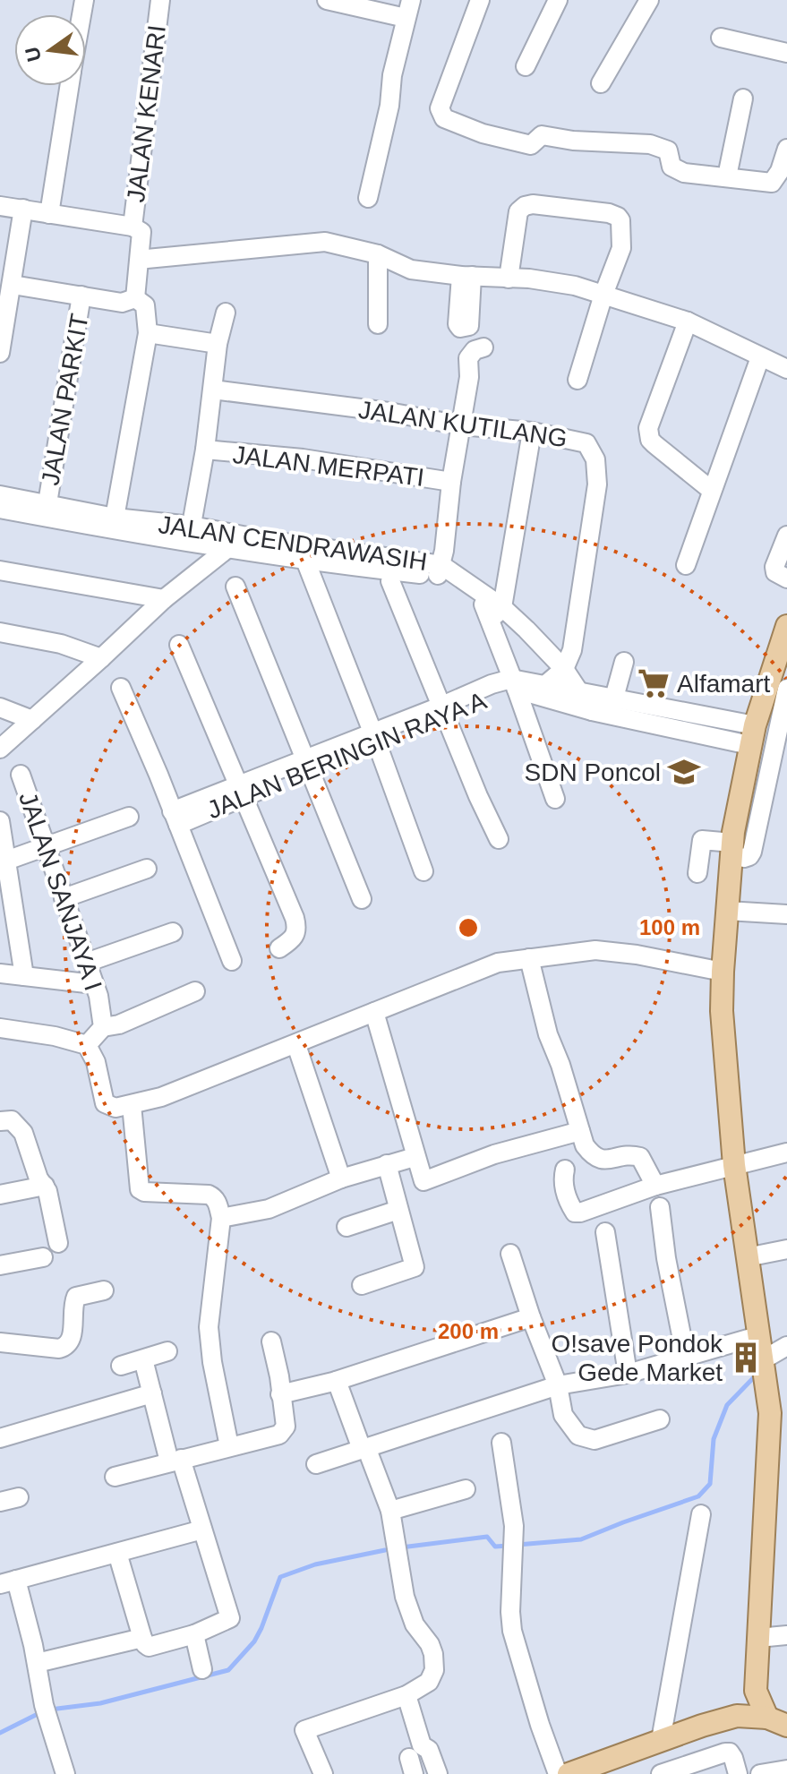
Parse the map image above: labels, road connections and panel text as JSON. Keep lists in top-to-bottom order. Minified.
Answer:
{"streets":{"street":["JALAN KENARI","JALAN PARKIT","JALAN KUTILANG","JALAN MERPATI","JALAN CENDRAWASIH","JALAN SANJAYA I"]},"crossings":[["JALAN PARKIT","JALAN CENDRAWASIH"],["JALAN KUTILANG","JALAN CENDRAWASIH"]],"places":{"supermarket":["Alfamart"],"school or university":["SDN Poncol"],"building":["O!save Pondok Gede Market"]},"north":"left","rings":["100 m","200 m"]}
